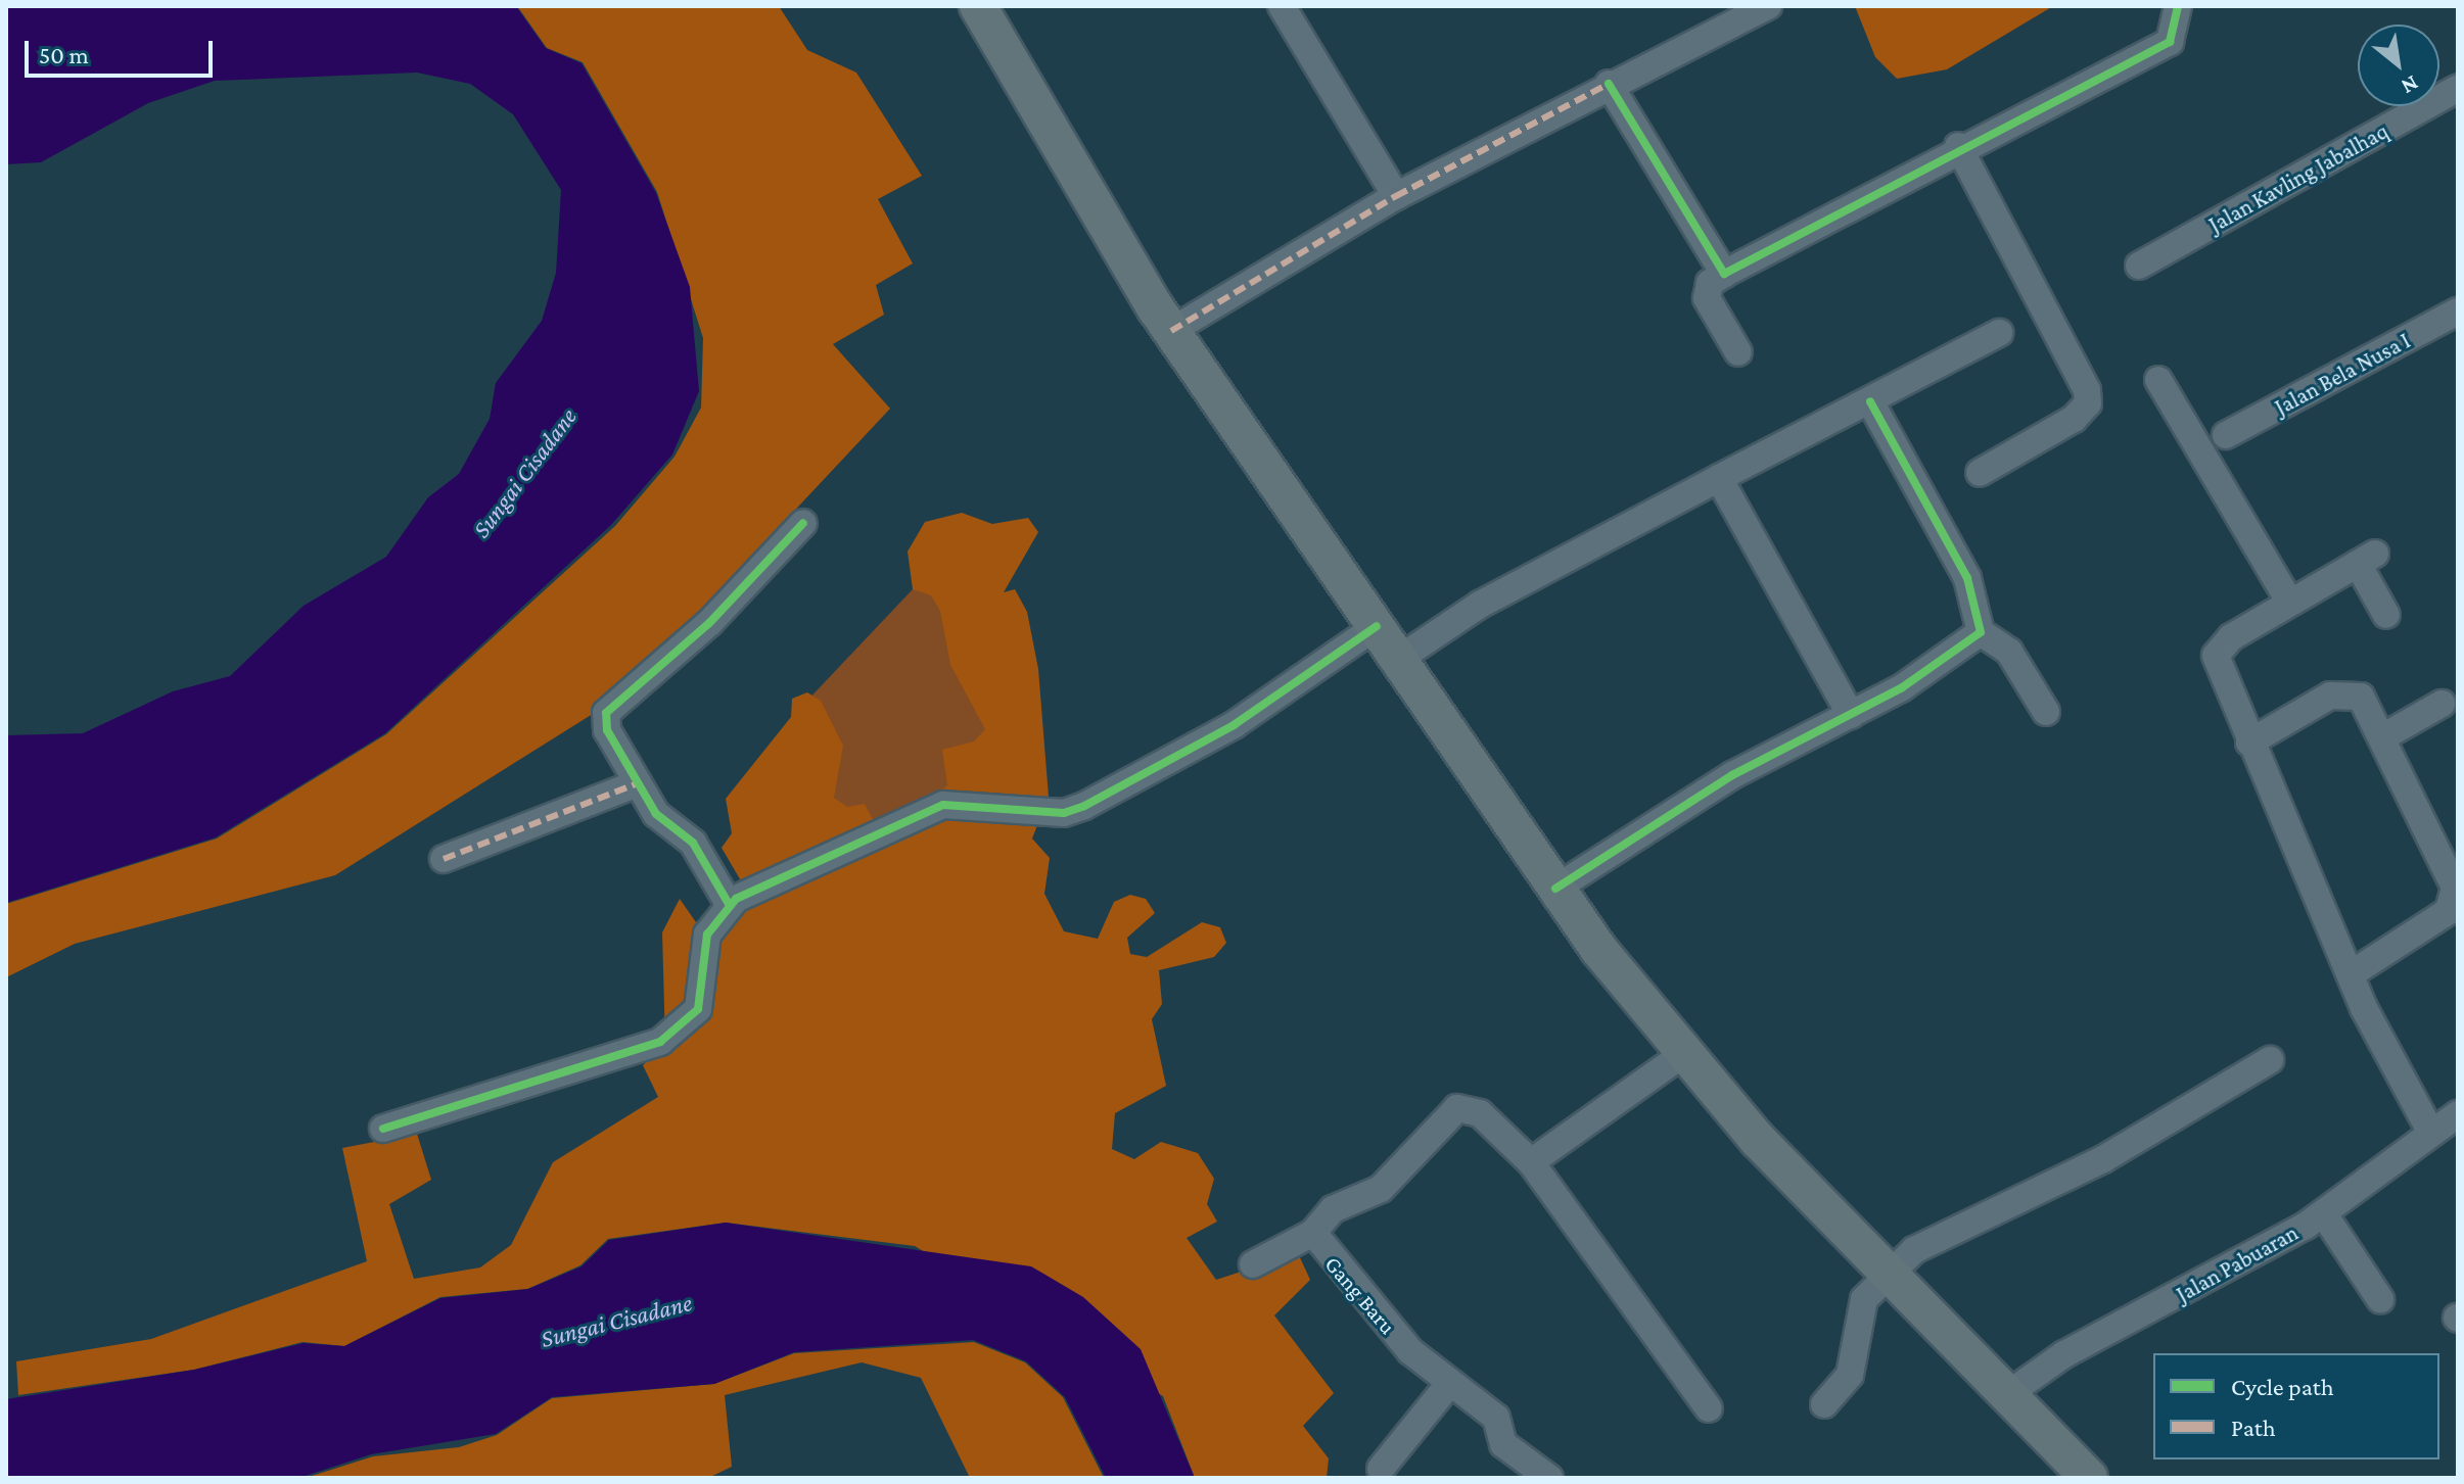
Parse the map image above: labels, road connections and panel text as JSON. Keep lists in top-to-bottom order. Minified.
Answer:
{"streets":{"street":["Jalan Kavling Jabalhaq","Jalan Bela Nusa I","Jalan Pabuaran","Gang Baru"]},"water":["Sungai Cisadane"],"legend":["Cycle path","Path"],"scale_bar":"50 m","north":"bottom right"}
